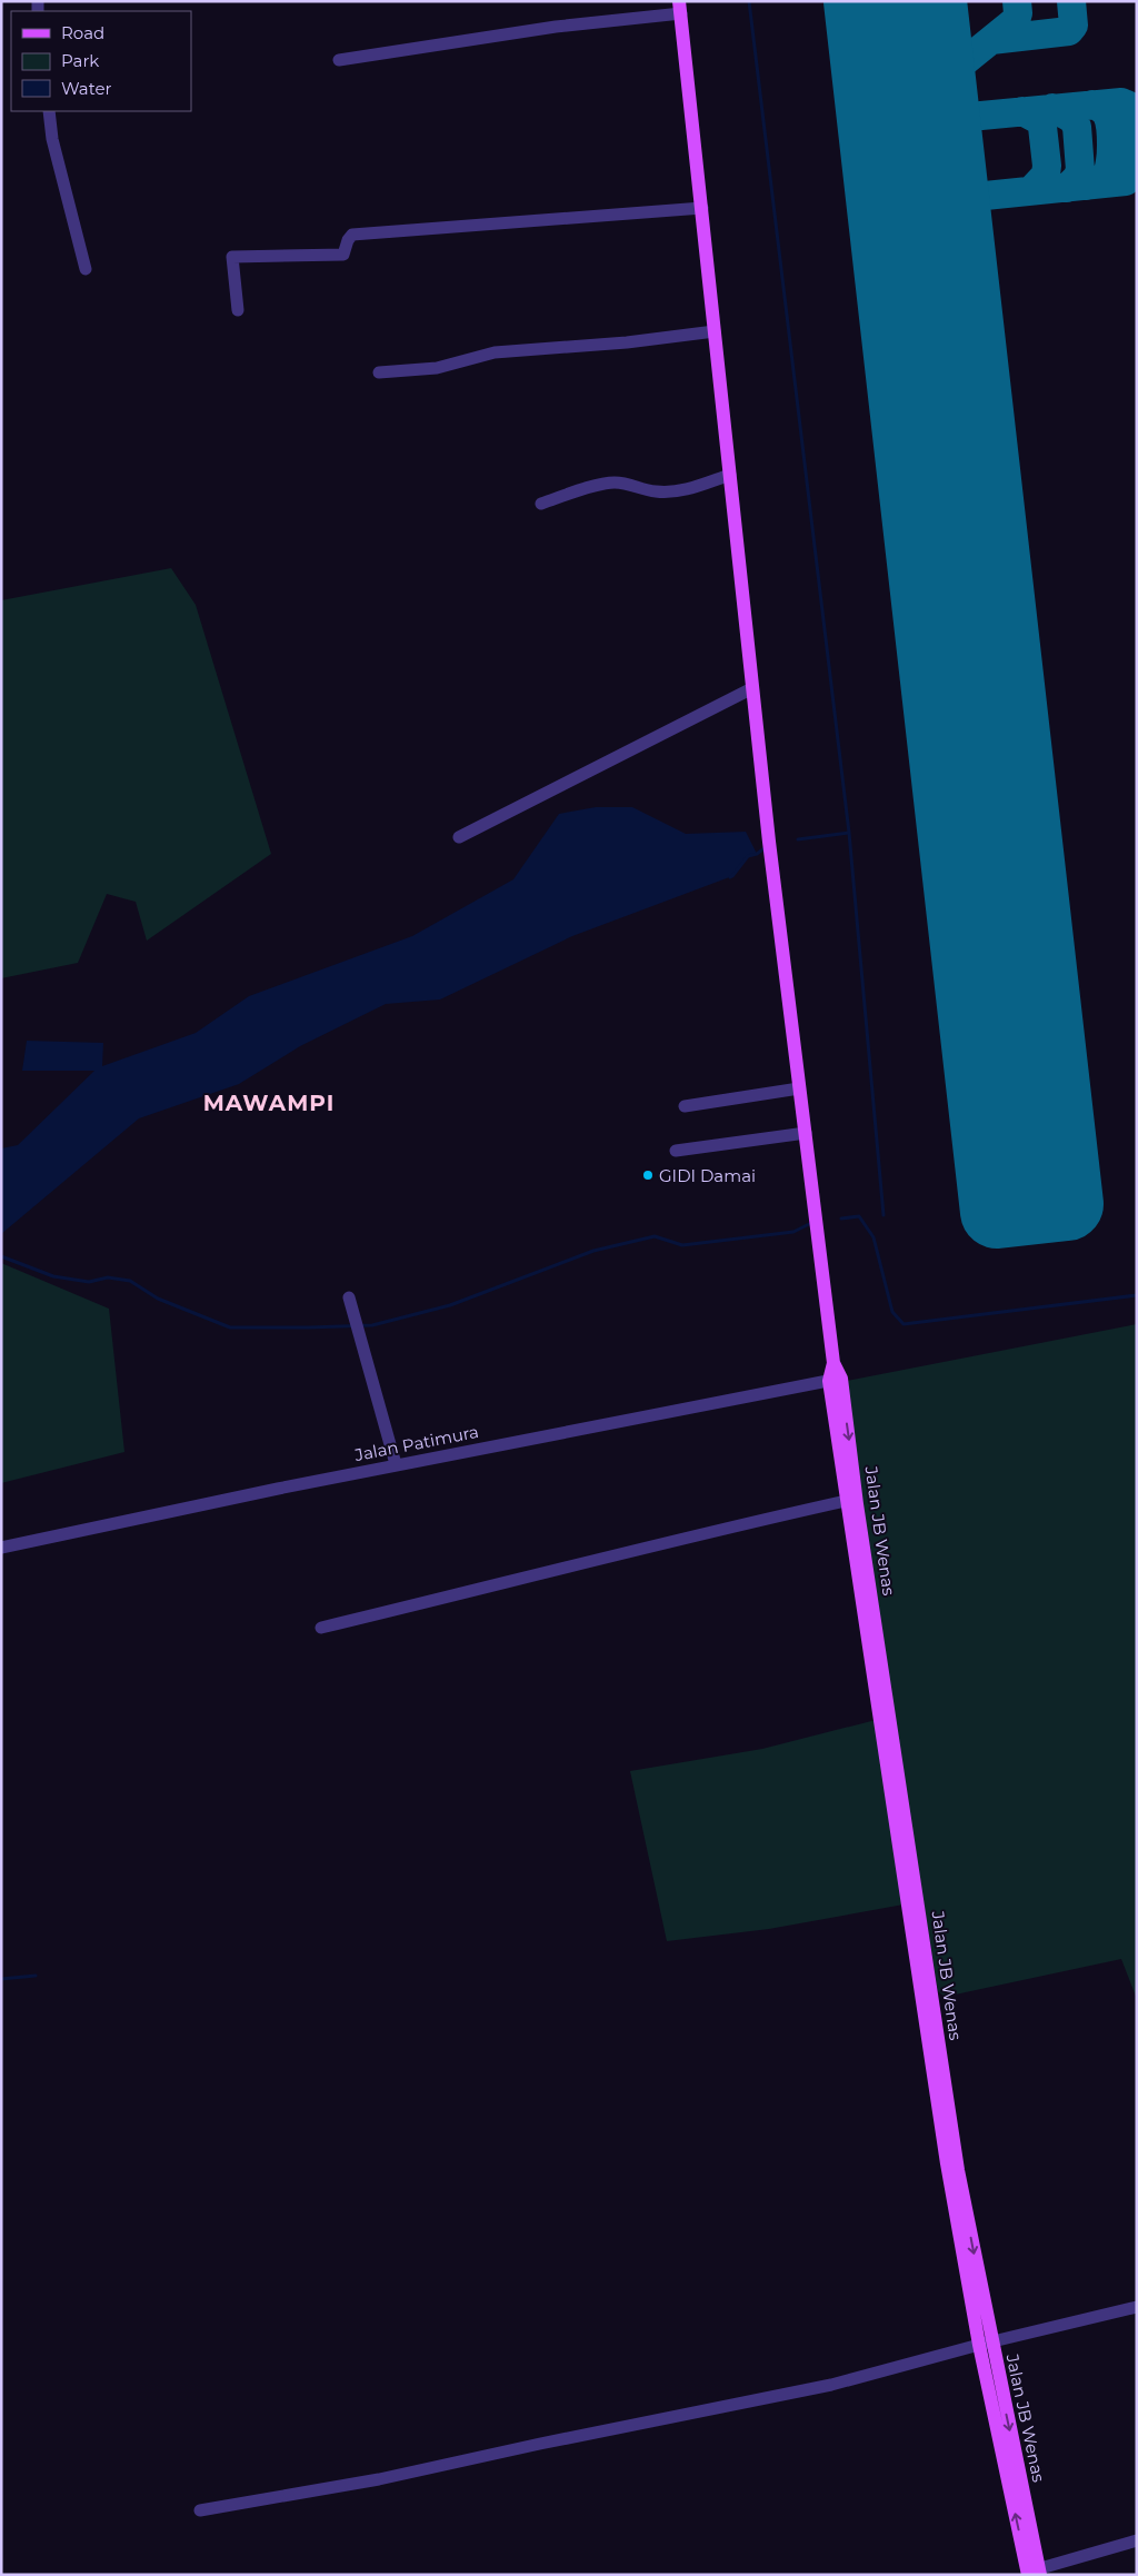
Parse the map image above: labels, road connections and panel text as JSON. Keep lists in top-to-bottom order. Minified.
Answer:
{"streets":{"main road":["Jalan JB Wenas"],"street":["Jalan Patimura"]},"crossings":[["Jalan Patimura","Jalan JB Wenas"]],"districts":["MAWAMPI"],"places":["GIDI Damai"],"legend":["Road","Park","Water"]}
